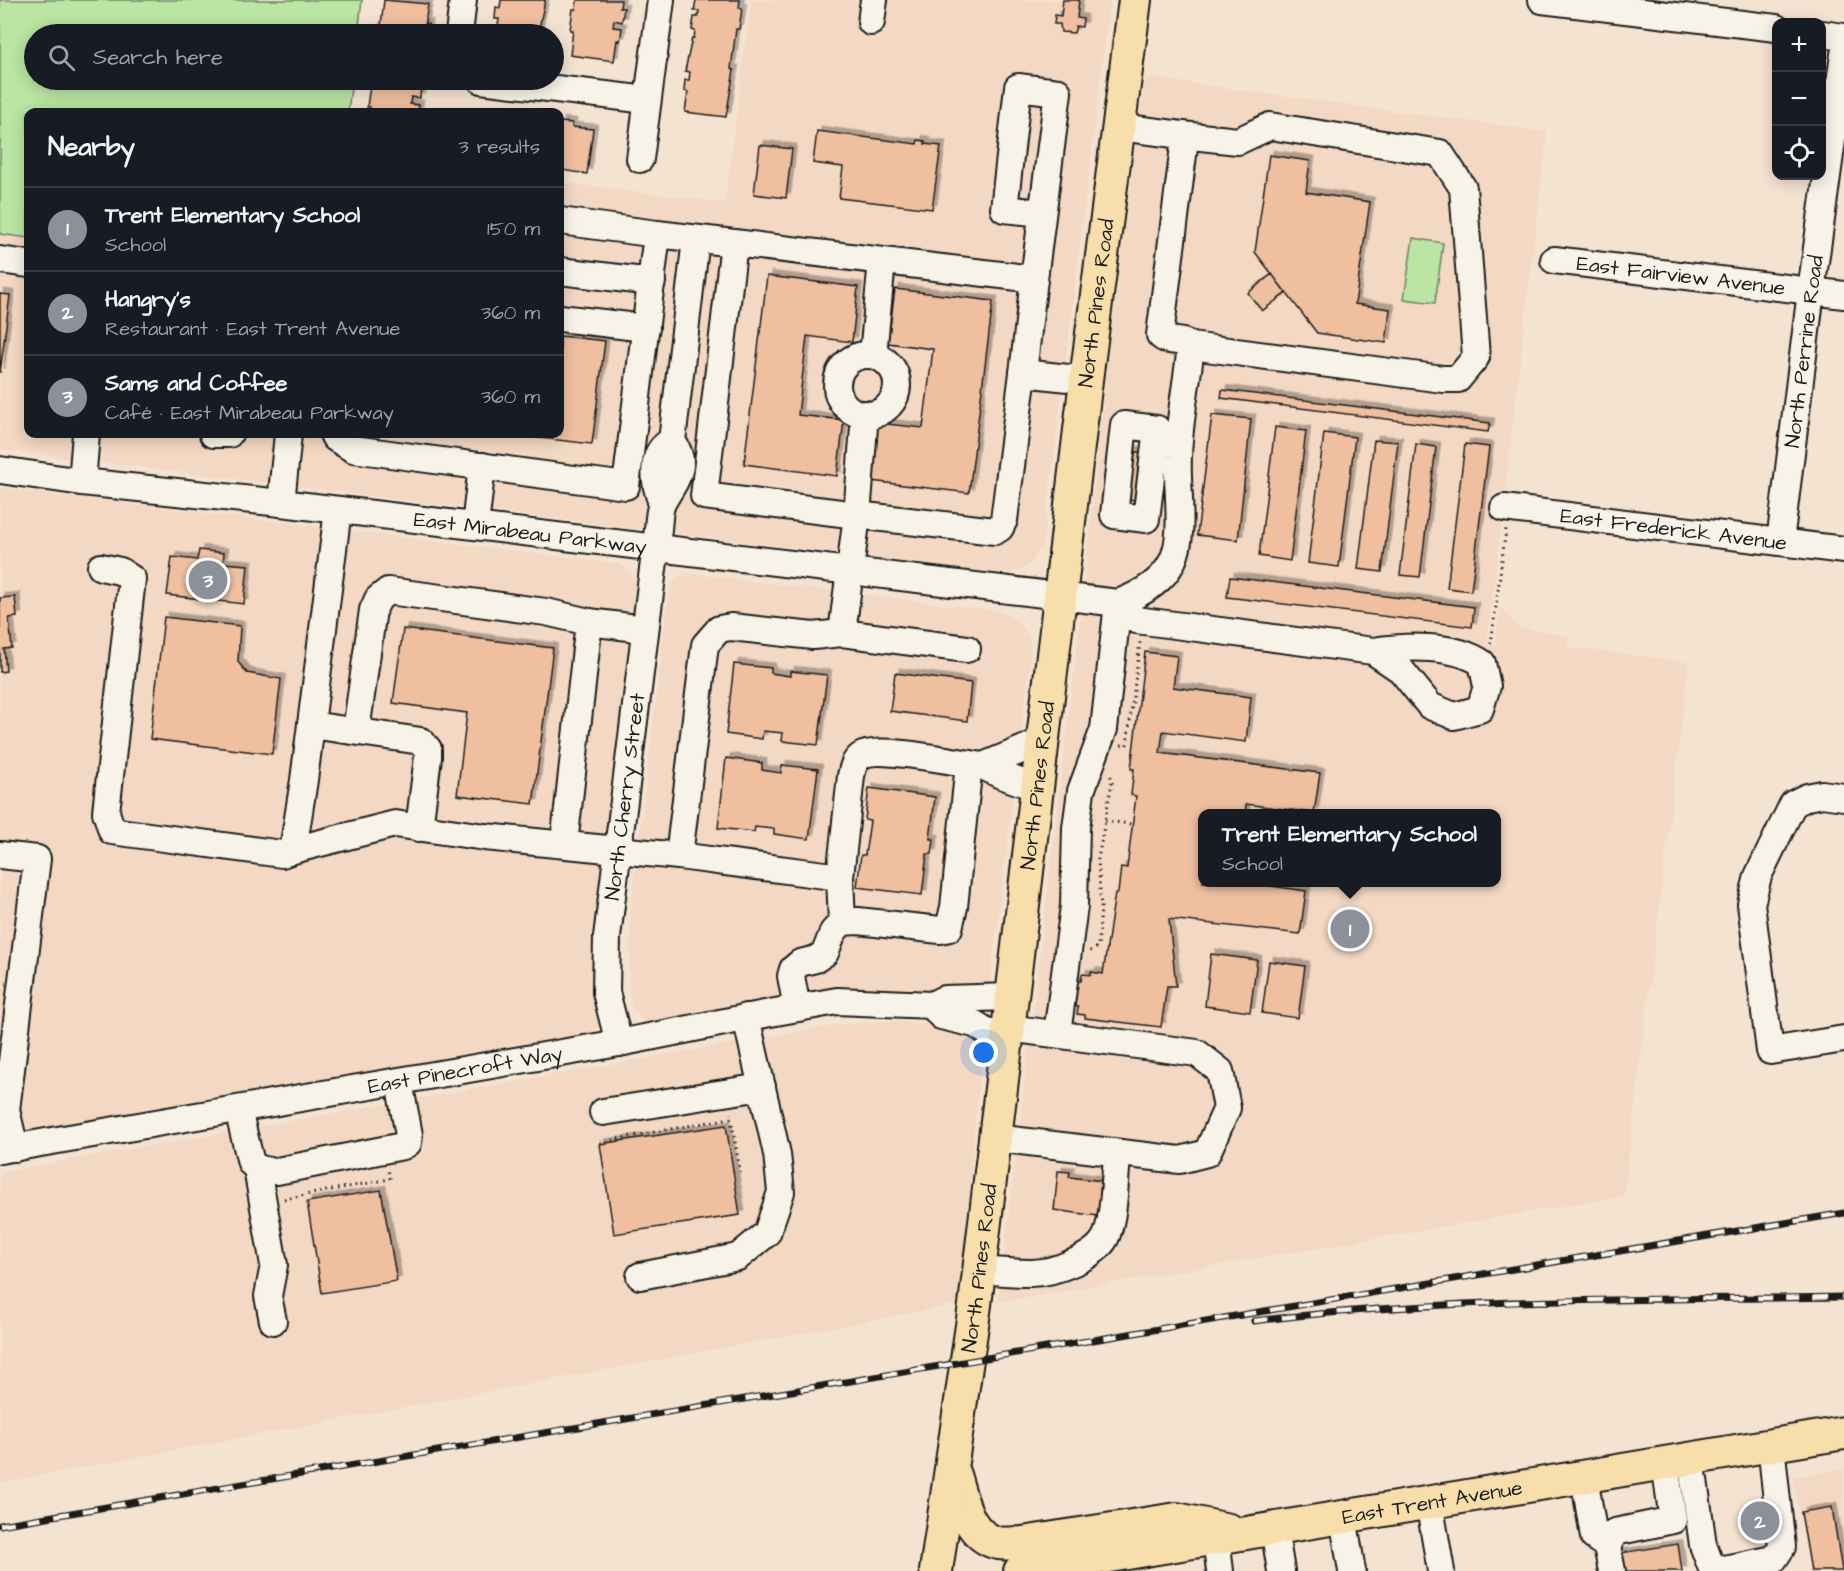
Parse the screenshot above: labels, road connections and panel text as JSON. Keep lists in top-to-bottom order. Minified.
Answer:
{"streets":{"main road":["North Pines Road","East Trent Avenue"],"street":["East Fairview Avenue","North Perrine Road","East Frederick Avenue","East Mirabeau Parkway","North Cherry Street","East Pinecroft Way"]},"crossings":[["East Fairview Avenue","North Perrine Road"],["North Pines Road","East Mirabeau Parkway"],["North Pines Road","East Pinecroft Way"],["North Perrine Road","East Frederick Avenue"],["East Mirabeau Parkway","North Cherry Street"],["North Cherry Street","East Pinecroft Way"]],"page":{"map_buttons":["+","−"],"search":"Search here","heading":["Nearby","3 results"],"list":[{"mark":"1","name":"Trent Elementary School","note":"School","value":"150 m"},{"mark":"2","name":"Hangry's","note":"Restaurant · East Trent Avenue","value":"360 m"},{"mark":"3","name":"Sams and Coffee","note":"Café · East Mirabeau Parkway","value":"360 m"}],"pins":["3","1","2"],"popup":["Trent Elementary School","School"]}}
